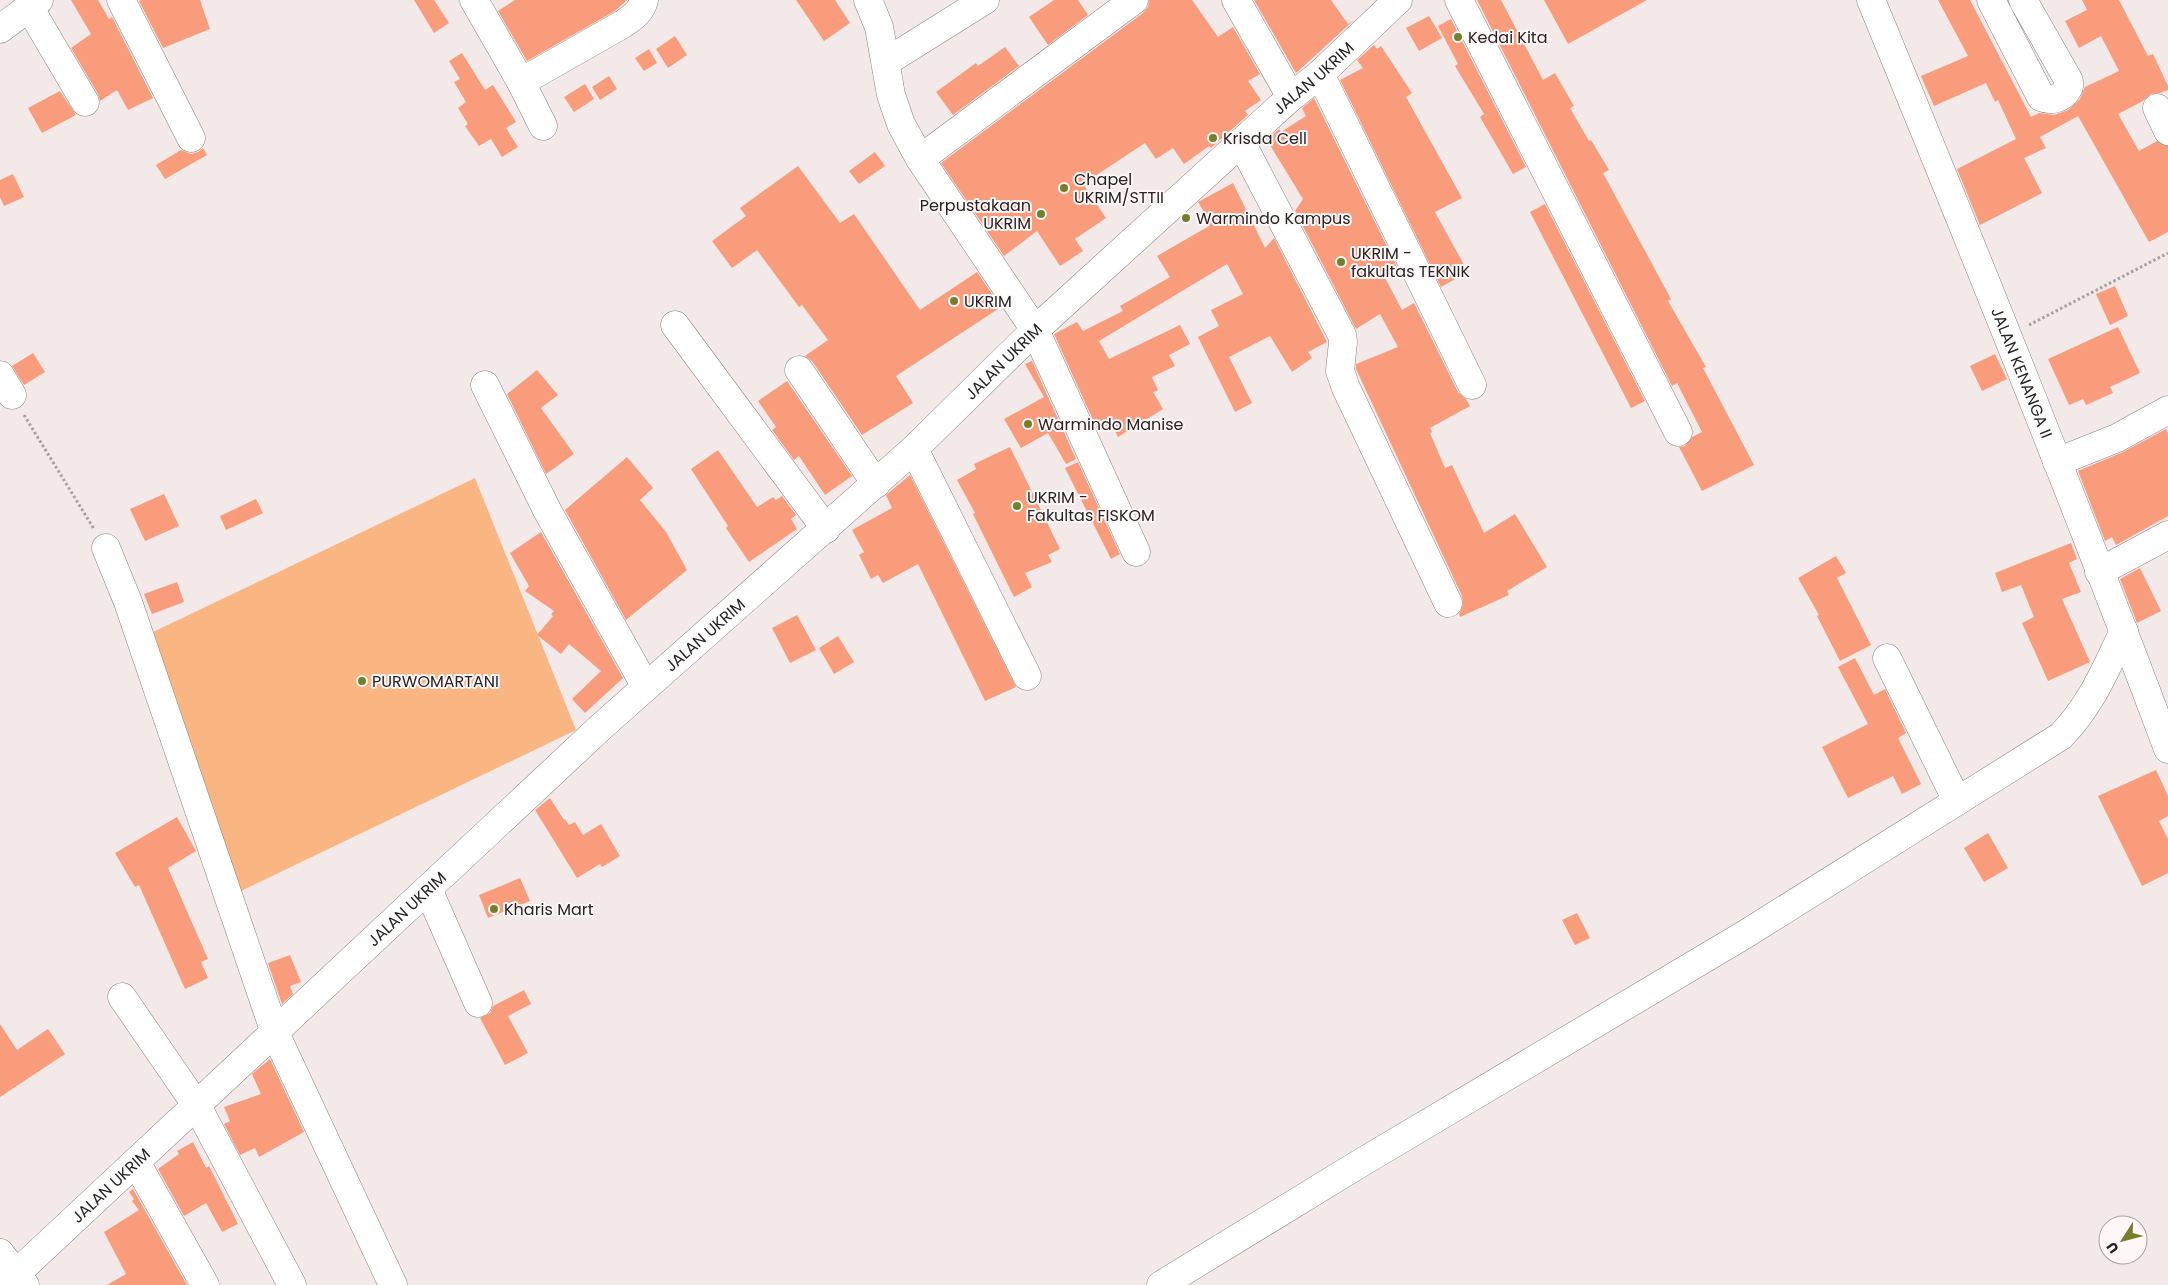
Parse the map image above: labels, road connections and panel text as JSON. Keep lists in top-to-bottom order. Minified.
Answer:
{"streets":{"street":["JALAN UKRIM","JALAN KENANGA II"]},"places":["Kedai Kita","Krisda Cell","Chapel UKRIM/STTII","Perpustakaan UKRIM","Warmindo Kampus","UKRIM - fakultas TEKNIK","UKRIM","Warmindo Manise","UKRIM - Fakultas FISKOM","PURWOMARTANI","Kharis Mart"],"north":"bottom left"}
